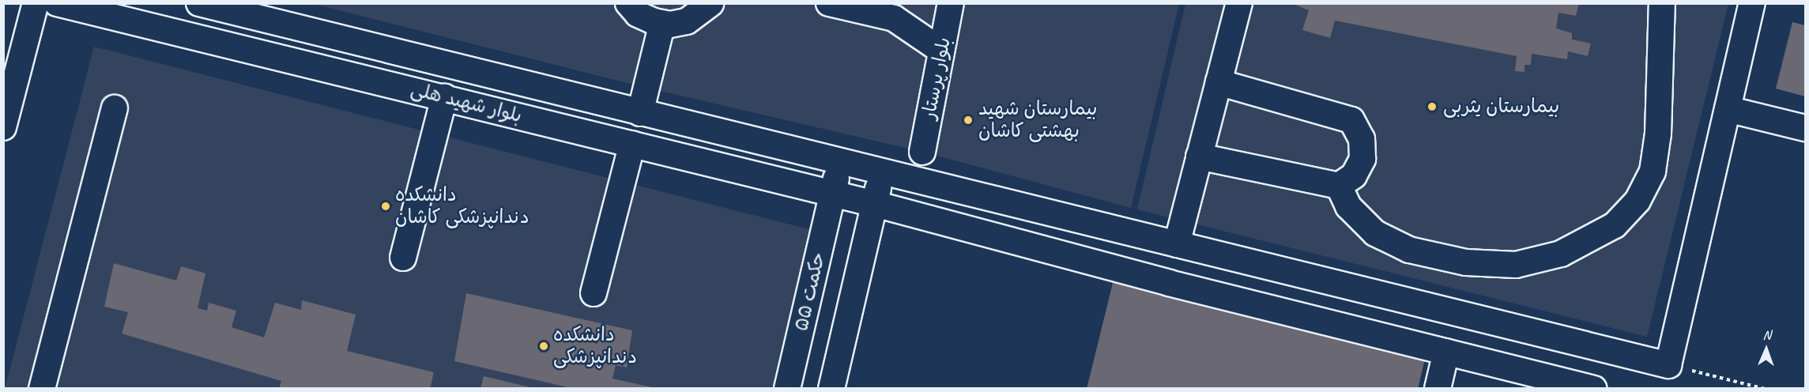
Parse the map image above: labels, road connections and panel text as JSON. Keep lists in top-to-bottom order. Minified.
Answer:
{"streets":{"street":["بلوار پرستار","بلوار شهید هلی","حکمت ۵۵"]},"crossings":[["بلوار شهید هلی","حکمت ۵۵"]],"places":["بیمارستان یثربی","بیمارستان شهید بهشتی کاشان","دانشکده دندانپزشکی کاشان","دانشکده دندانپزشکی"],"north":"top"}
